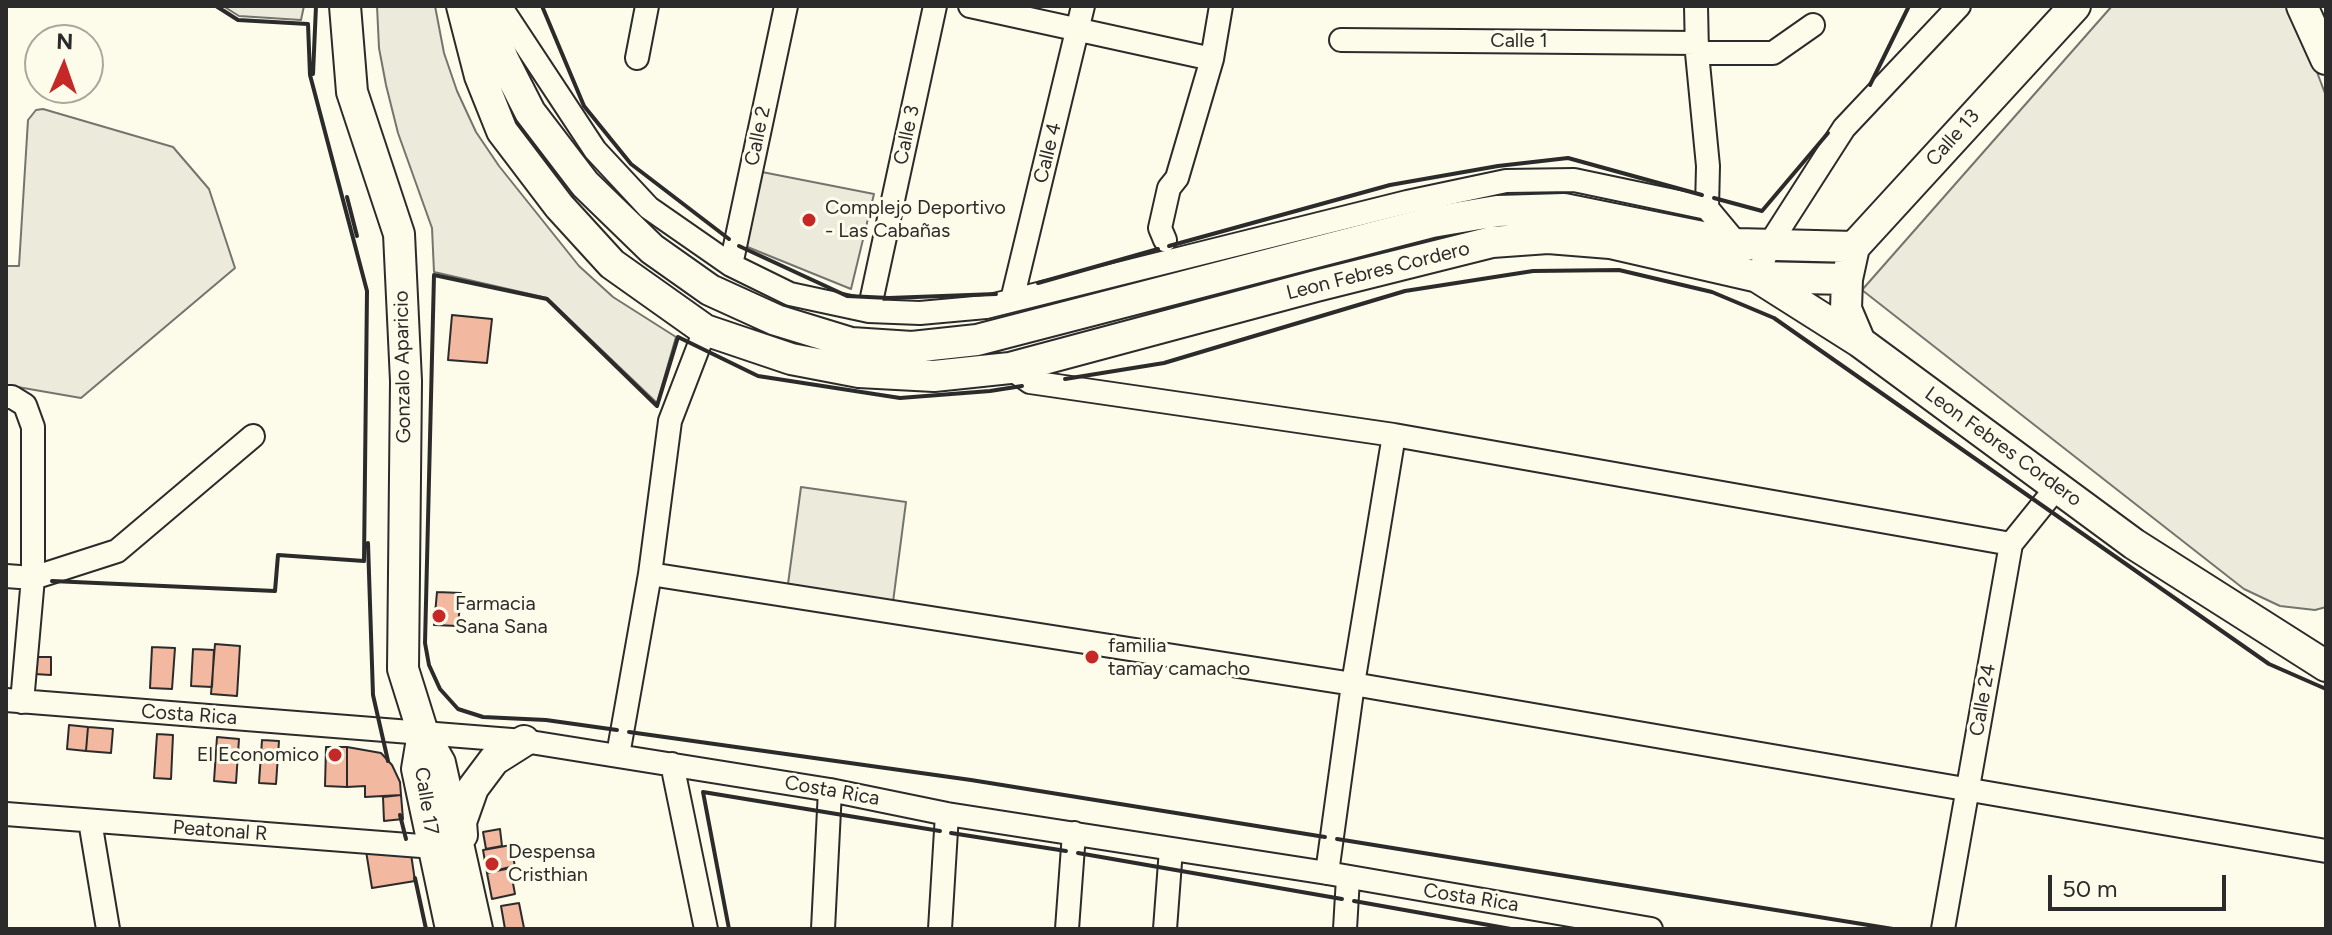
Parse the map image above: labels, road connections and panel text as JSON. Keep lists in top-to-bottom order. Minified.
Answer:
{"streets":{"street":["Calle 1","Calle 3","Calle 2","Calle 13","Calle 4","Leon Febres Cordero","Gonzalo Aparicio","Calle 24","Costa Rica","Calle 17","Peatonal R"]},"crossings":[["Calle 13","Leon Febres Cordero"],["Leon Febres Cordero","Calle 24"],["Gonzalo Aparicio","Costa Rica"],["Gonzalo Aparicio","Calle 17"],["Costa Rica","Calle 17"],["Calle 17","Peatonal R"]],"places":["Complejo Deportivo - Las Cabañas","Farmacia Sana Sana","familia tamay camacho","El Economico","Despensa Cristhian"],"scale_bar":"50 m","north":"top"}
